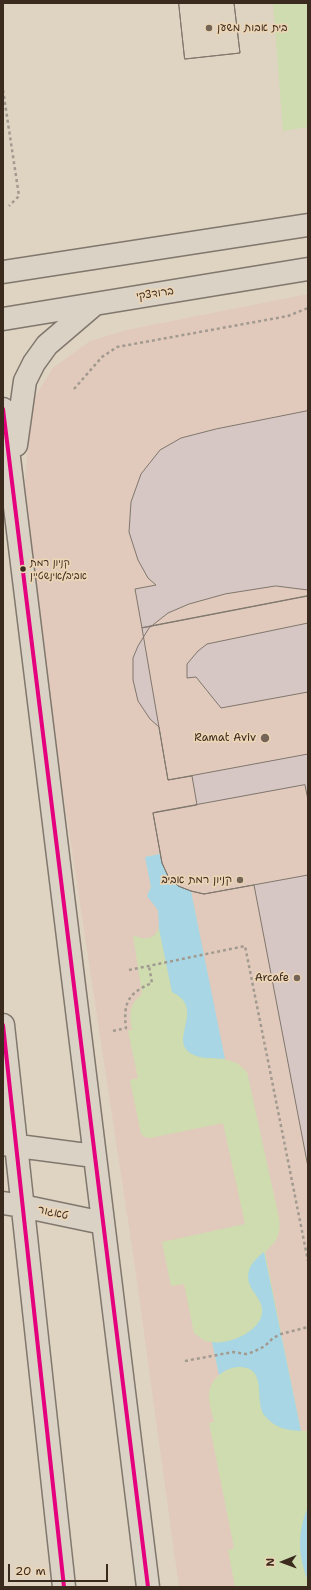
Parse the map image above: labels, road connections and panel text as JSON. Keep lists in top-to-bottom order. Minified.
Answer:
{"streets":{"street":["ברודצקי","טאגור"]},"places":["בית אבות משען","קניון רמת אביב/אינשטיין","Ramat Aviv","קניון רמת אביב","Arcafe"],"scale_bar":"20 m","north":"left"}
